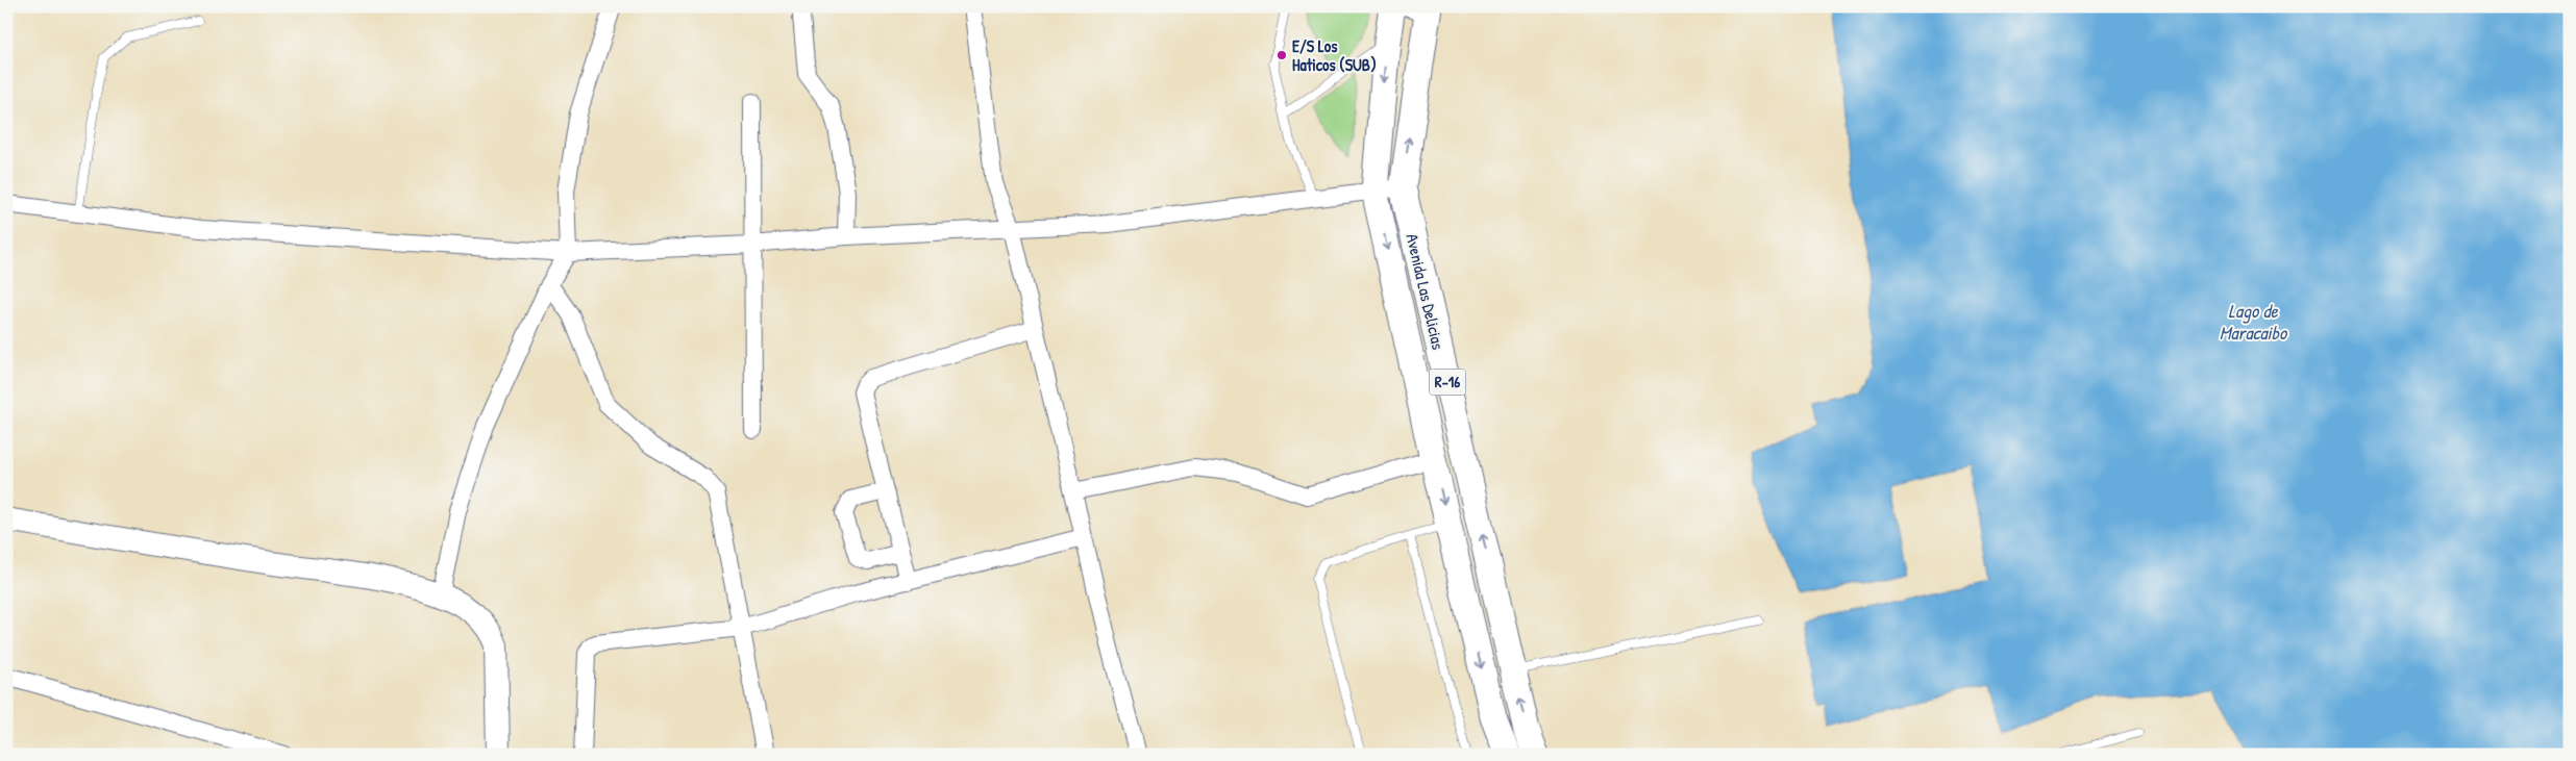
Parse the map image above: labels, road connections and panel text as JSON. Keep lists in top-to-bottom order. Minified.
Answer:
{"streets":{"main road":["Avenida Las Delicias","R-16"]},"water":["Lago de Maracaibo"],"places":["E/S Los Haticos (SUB)"]}
